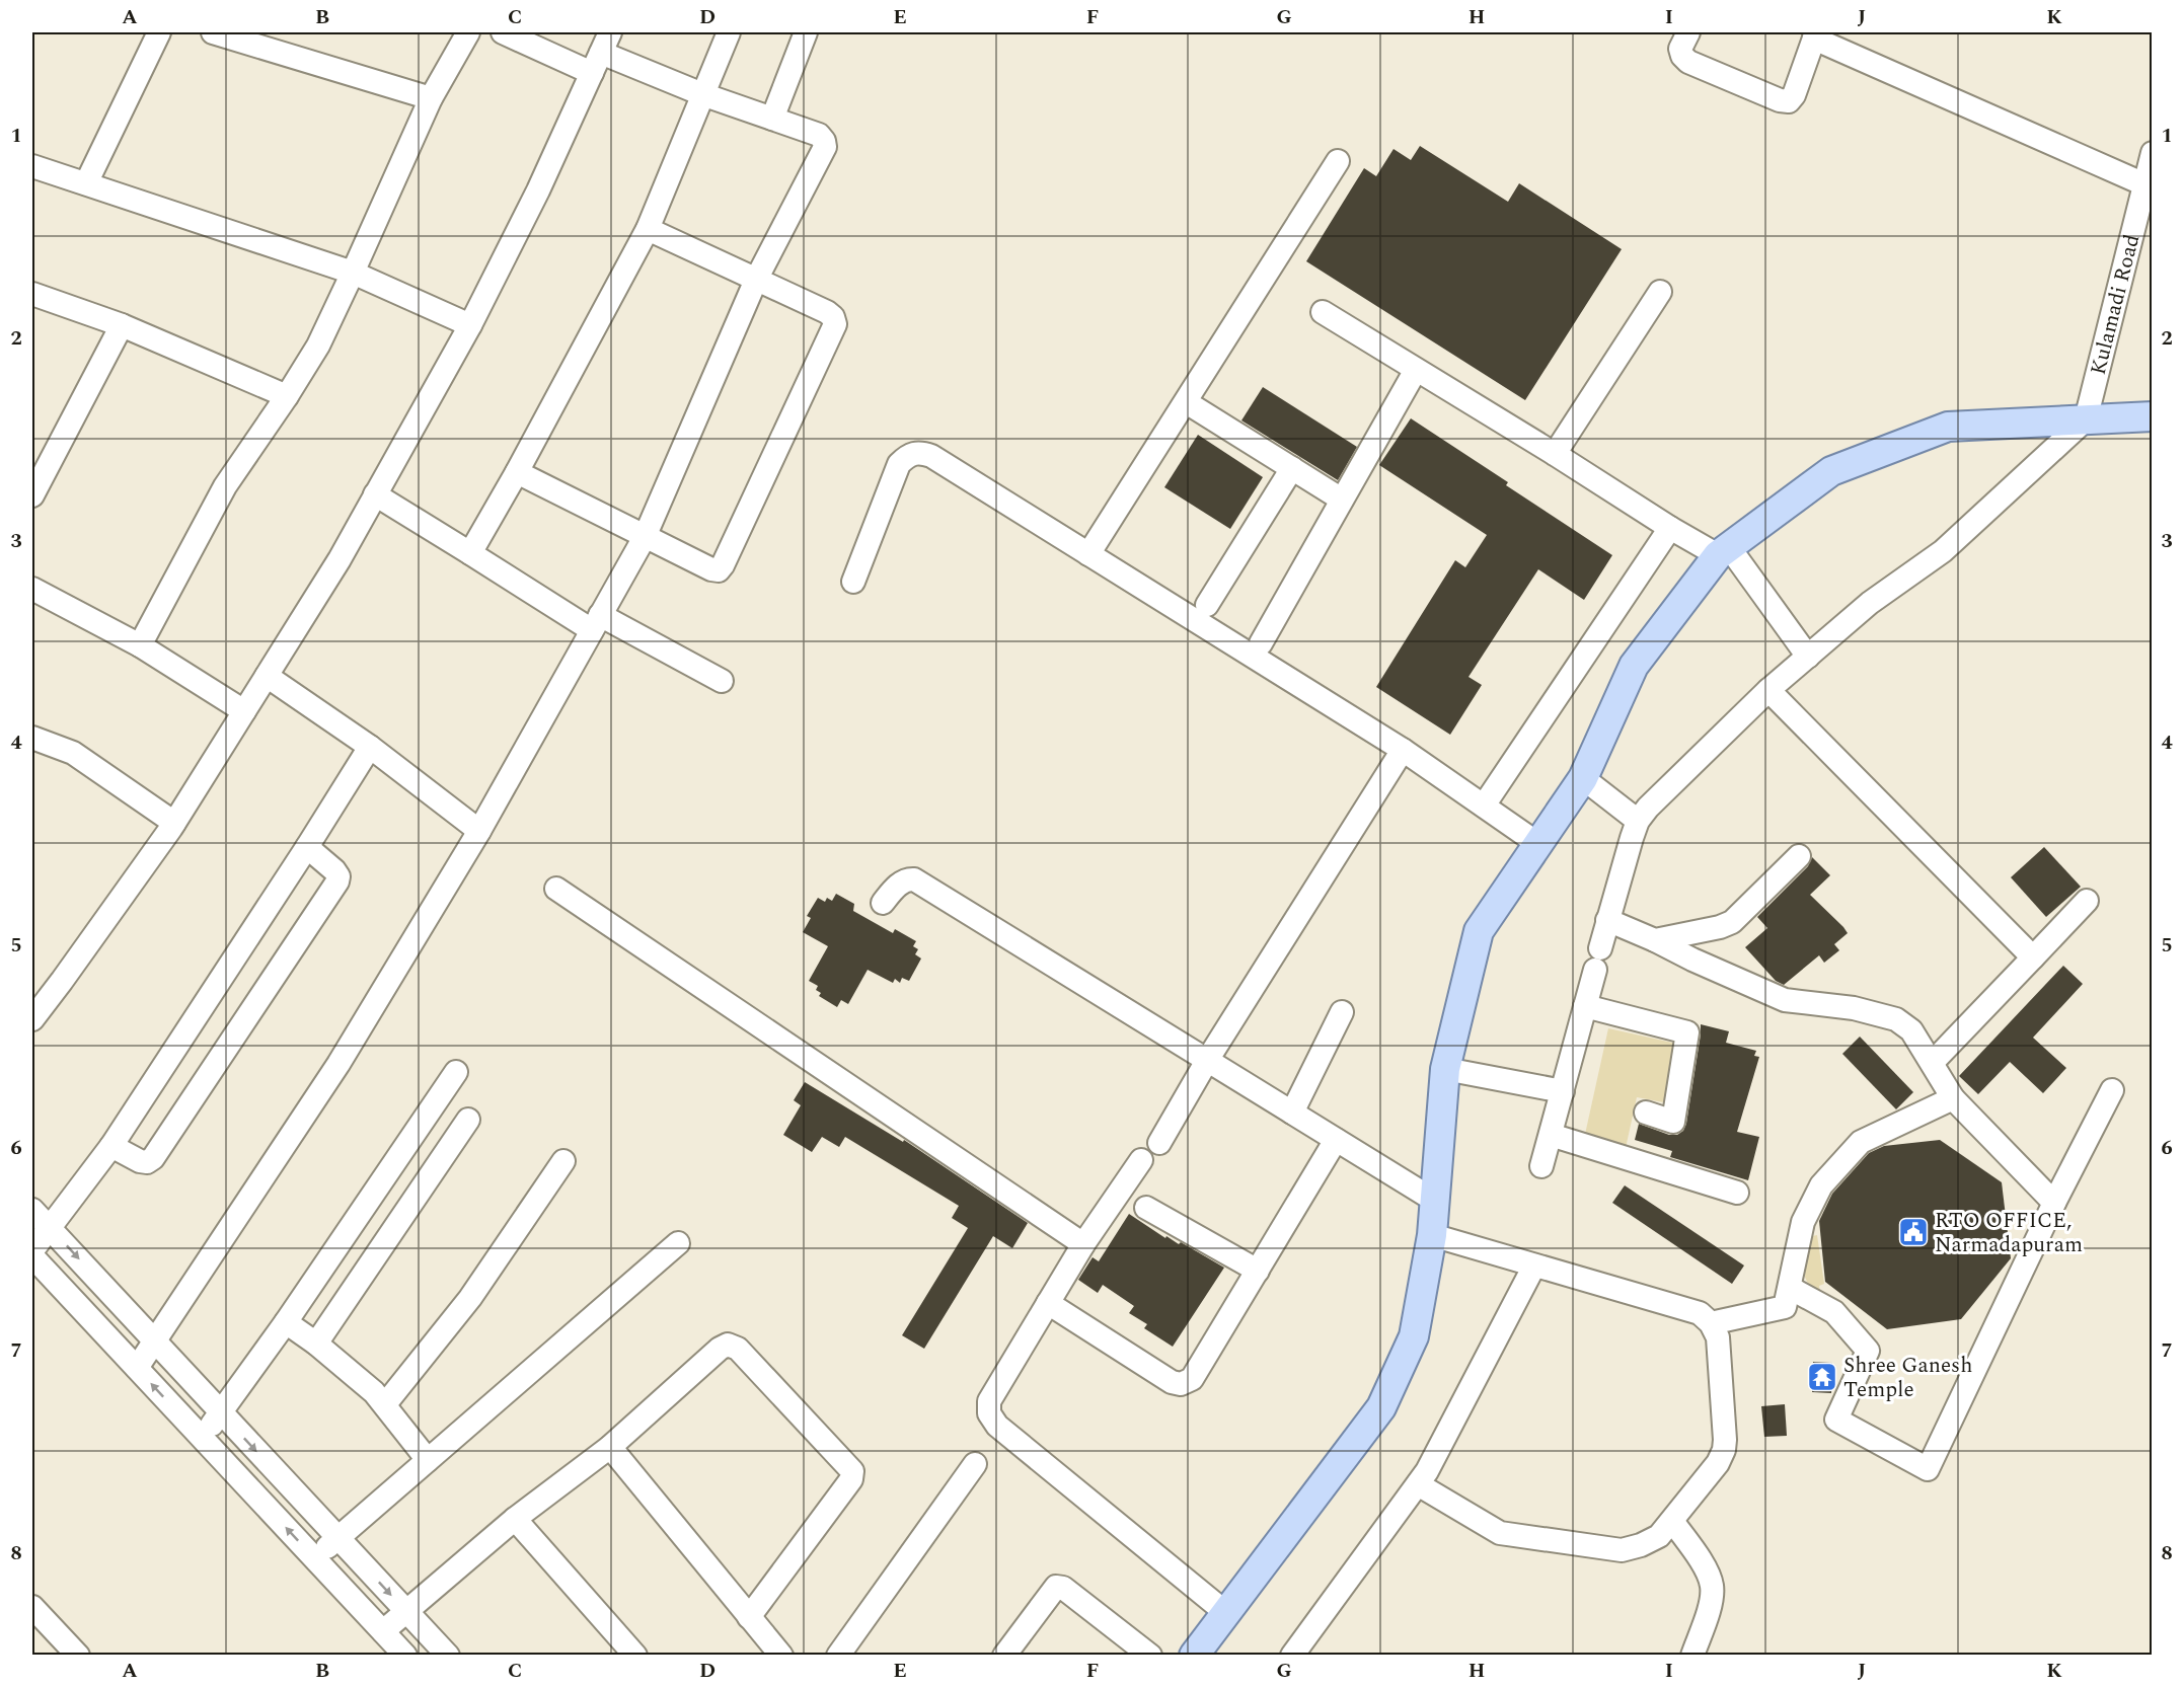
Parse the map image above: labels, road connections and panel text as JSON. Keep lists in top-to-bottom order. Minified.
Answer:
{"streets":{"street":["Kulamadi Road"]},"places":{"public building":["RTO OFFICE, Narmadapuram"],"temple":["Shree Ganesh Temple"]},"grid":{"columns":["A","B","C","D","E","F","G","H","I","J","K"],"rows":["1","2","3","4","5","6","7","8"]}}
